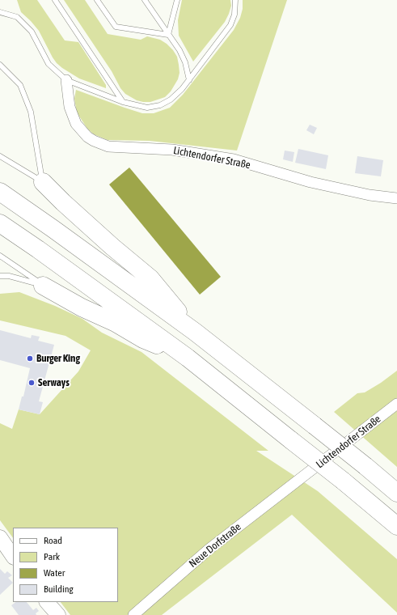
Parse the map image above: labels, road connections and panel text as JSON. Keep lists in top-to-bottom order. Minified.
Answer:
{"streets":{"street":["Lichtendorfer Straße","Neue Dorfstraße"]},"crossings":[["Lichtendorfer Straße","Neue Dorfstraße"]],"places":["Burger King","Serways"],"legend":["Road","Park","Water","Building"]}
